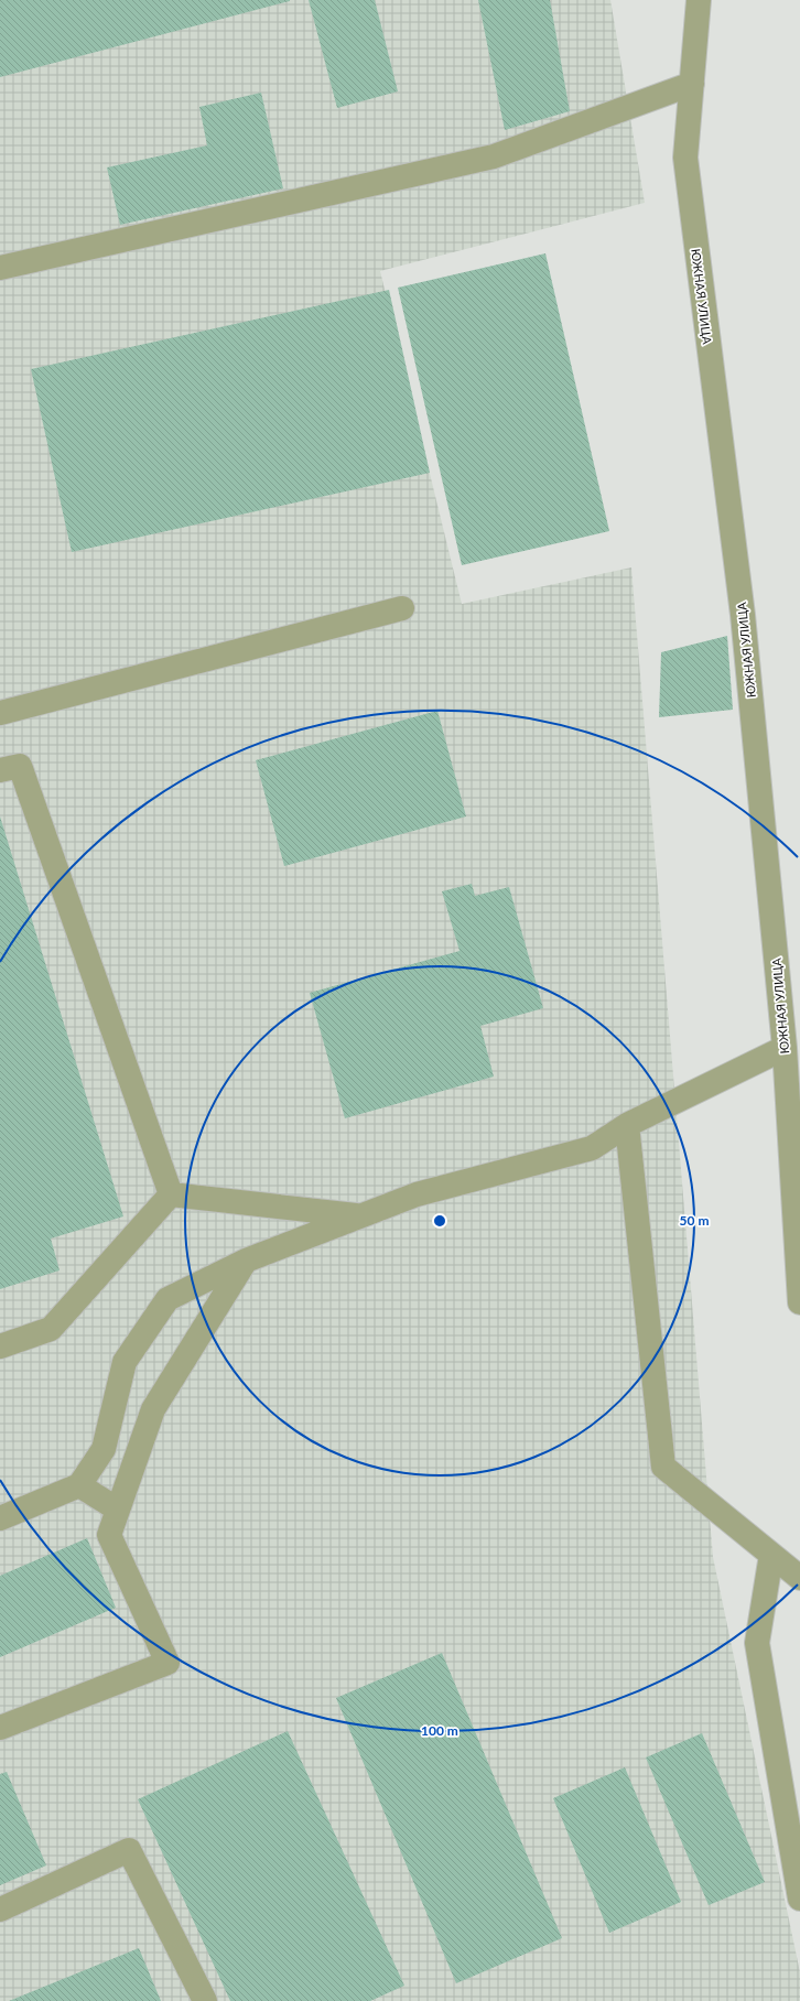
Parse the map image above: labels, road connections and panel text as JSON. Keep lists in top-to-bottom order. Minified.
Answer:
{"streets":{"street":["ЮЖНАЯ УЛИЦА"]},"rings":["50 m","100 m"]}
